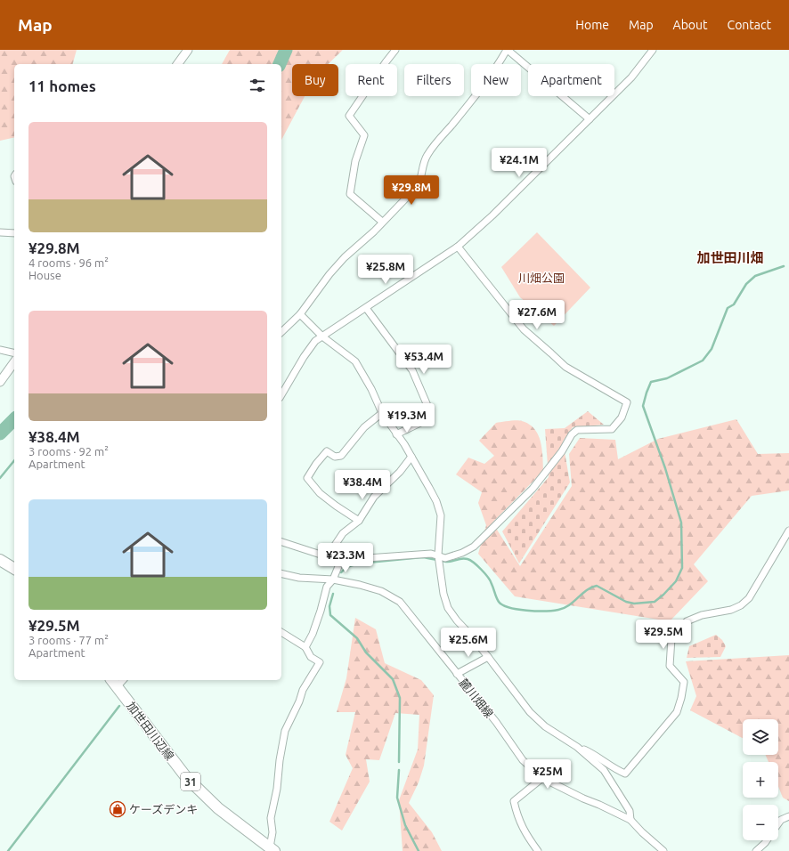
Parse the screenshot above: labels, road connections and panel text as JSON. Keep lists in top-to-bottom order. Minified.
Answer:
{"streets":{"main road":["加世田川辺線","31"],"street":["麓川畑線"]},"districts":["加世田川畑"],"parks":["川畑公園"],"places":{"shop":["ケーズデンキ"]},"page":{"header":"Map","nav":["Home","Map","About","Contact"],"chip":["Buy","Rent","Filters","New","Apartment"],"heading":"11 homes","list":[{"name":"¥29.8M","note":"4 rooms · 96 m² · House"},{"name":"¥38.4M","note":"3 rooms · 92 m² · Apartment"},{"name":"¥29.5M","note":"3 rooms · 77 m² · Apartment"}],"price":["¥24.1M","¥29.8M","¥25.8M","¥27.6M","¥53.4M","¥19.3M","¥38.4M","¥23.3M","¥29.5M","¥25.6M","¥25M"],"map_buttons":["+","−"]}}
